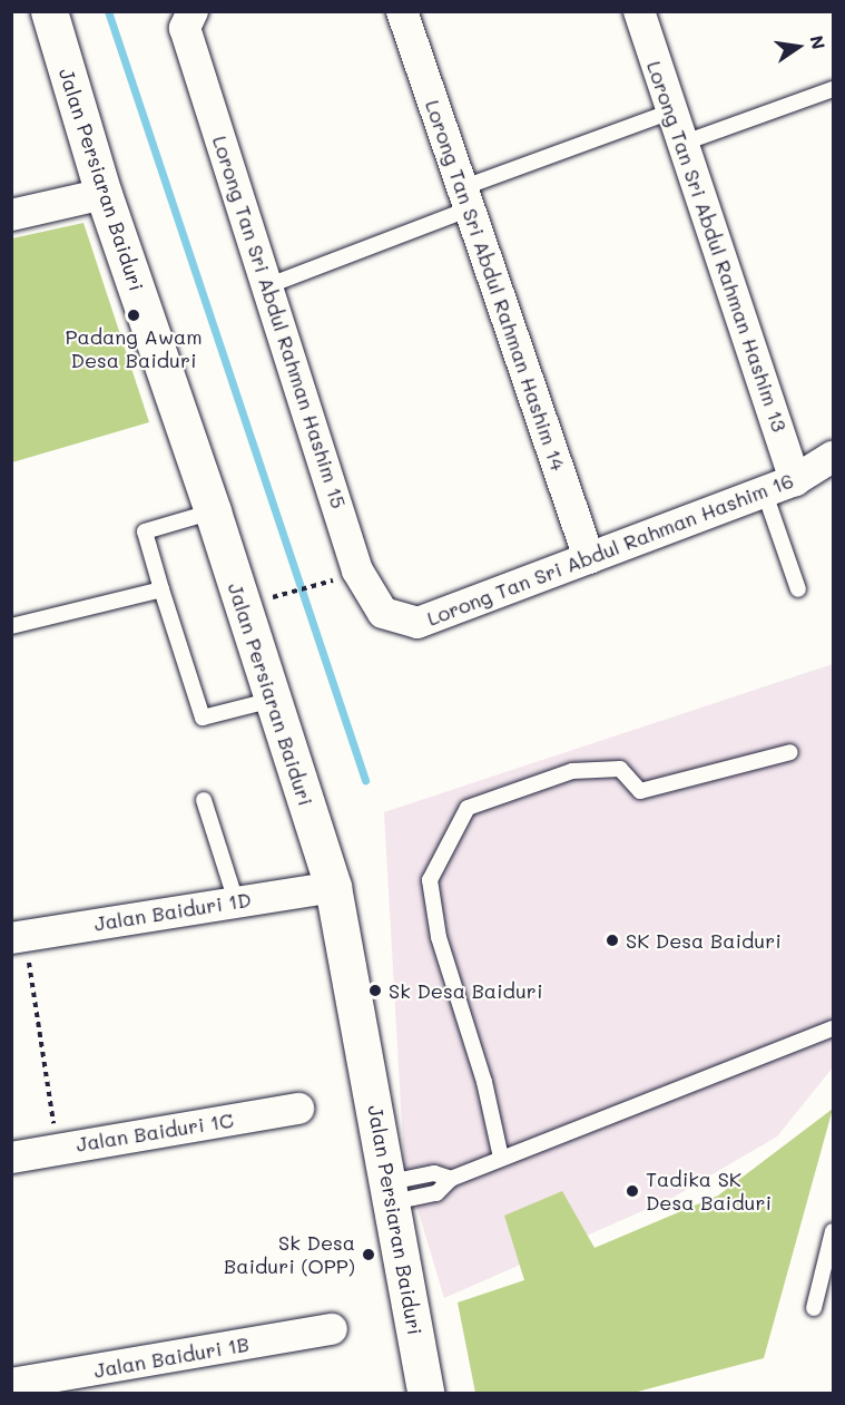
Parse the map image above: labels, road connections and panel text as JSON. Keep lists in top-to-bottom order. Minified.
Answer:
{"streets":{"street":["Jalan Persiaran Baiduri","Lorong Tan Sri Abdul Rahman Hashim 13","Lorong Tan Sri Abdul Rahman Hashim 14","Lorong Tan Sri Abdul Rahman Hashim 15","Lorong Tan Sri Abdul Rahman Hashim 16","Jalan Baiduri 1D","Jalan Baiduri 1C","Jalan Baiduri 1B"]},"crossings":[["Jalan Persiaran Baiduri","Jalan Baiduri 1D"],["Lorong Tan Sri Abdul Rahman Hashim 13","Lorong Tan Sri Abdul Rahman Hashim 16"],["Lorong Tan Sri Abdul Rahman Hashim 14","Lorong Tan Sri Abdul Rahman Hashim 16"],["Lorong Tan Sri Abdul Rahman Hashim 15","Lorong Tan Sri Abdul Rahman Hashim 16"]],"places":["Padang Awam Desa Baiduri","SK Desa Baiduri","Sk Desa Baiduri","Tadika SK Desa Baiduri","Sk Desa Baiduri (OPP)"],"north":"right"}
